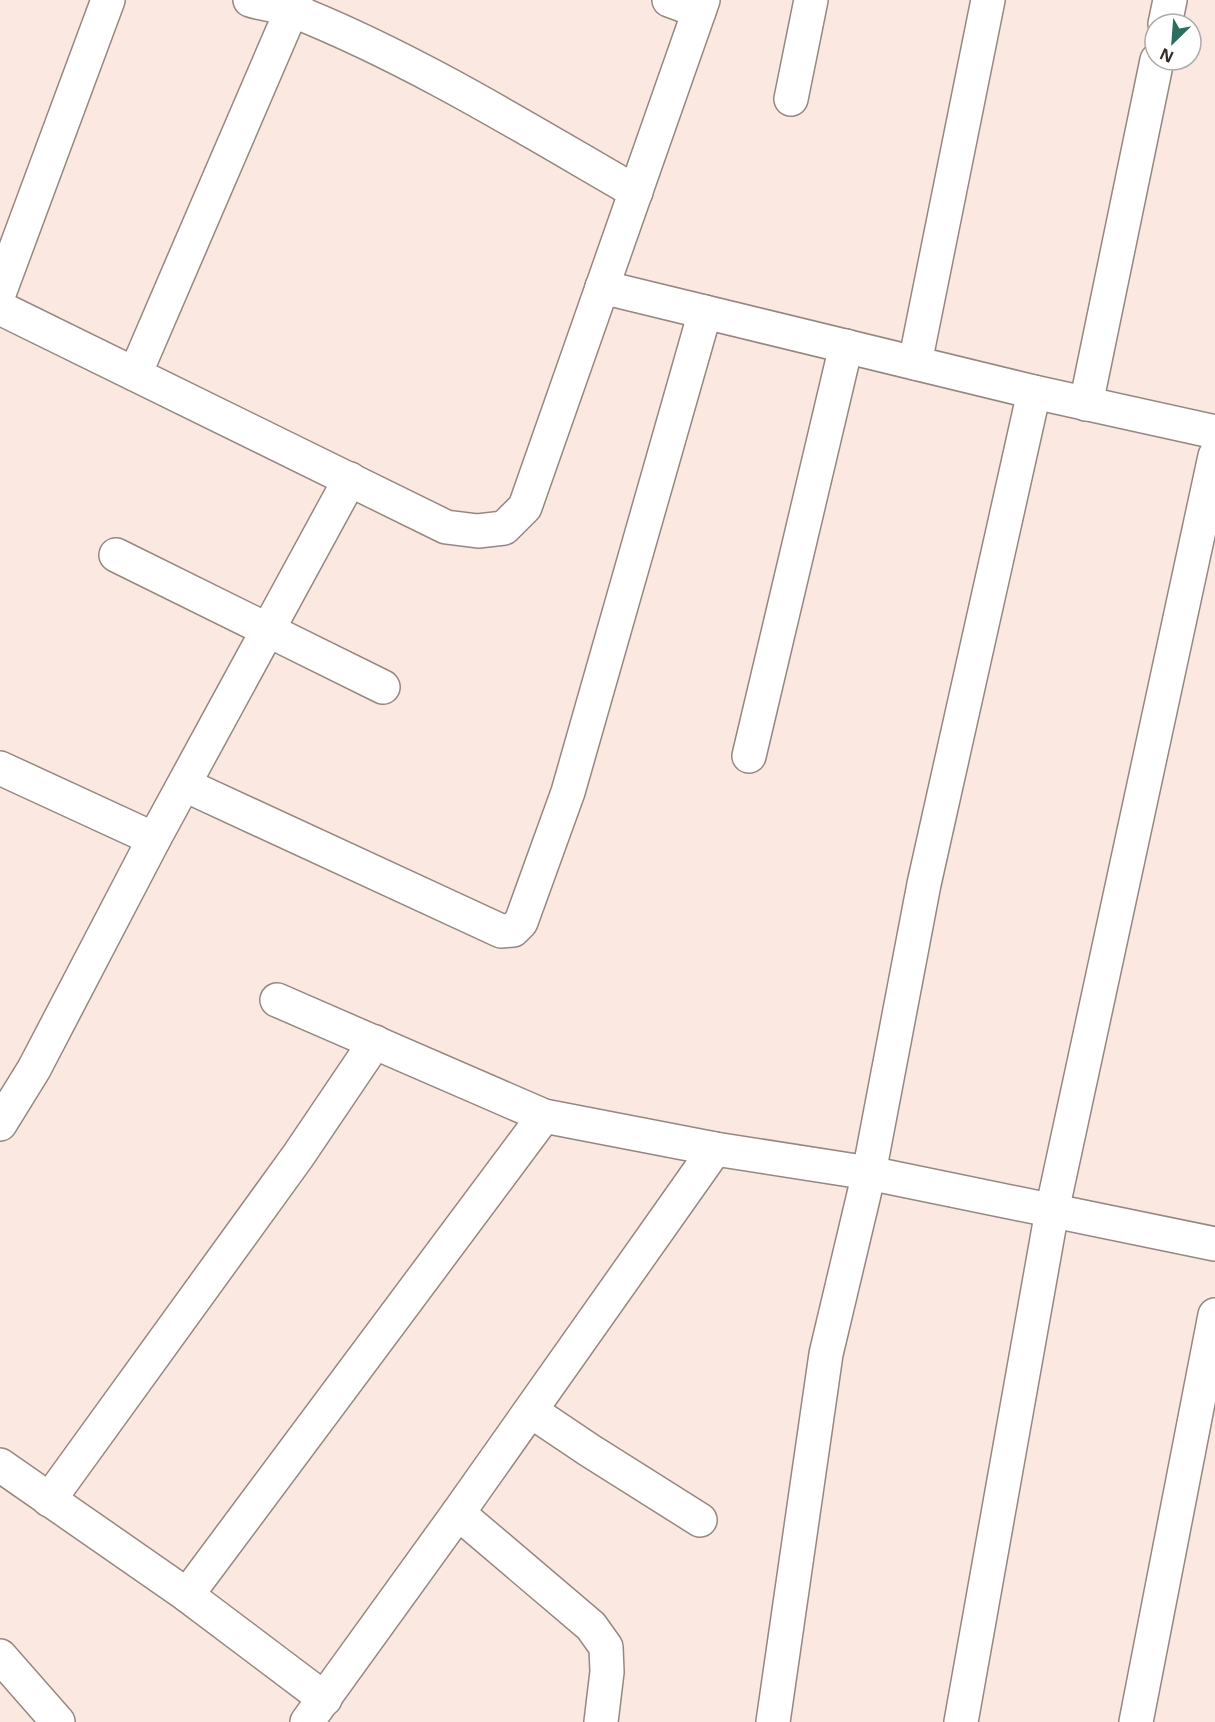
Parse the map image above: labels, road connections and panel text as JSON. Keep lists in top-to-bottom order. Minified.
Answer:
{"north":"bottom left"}
